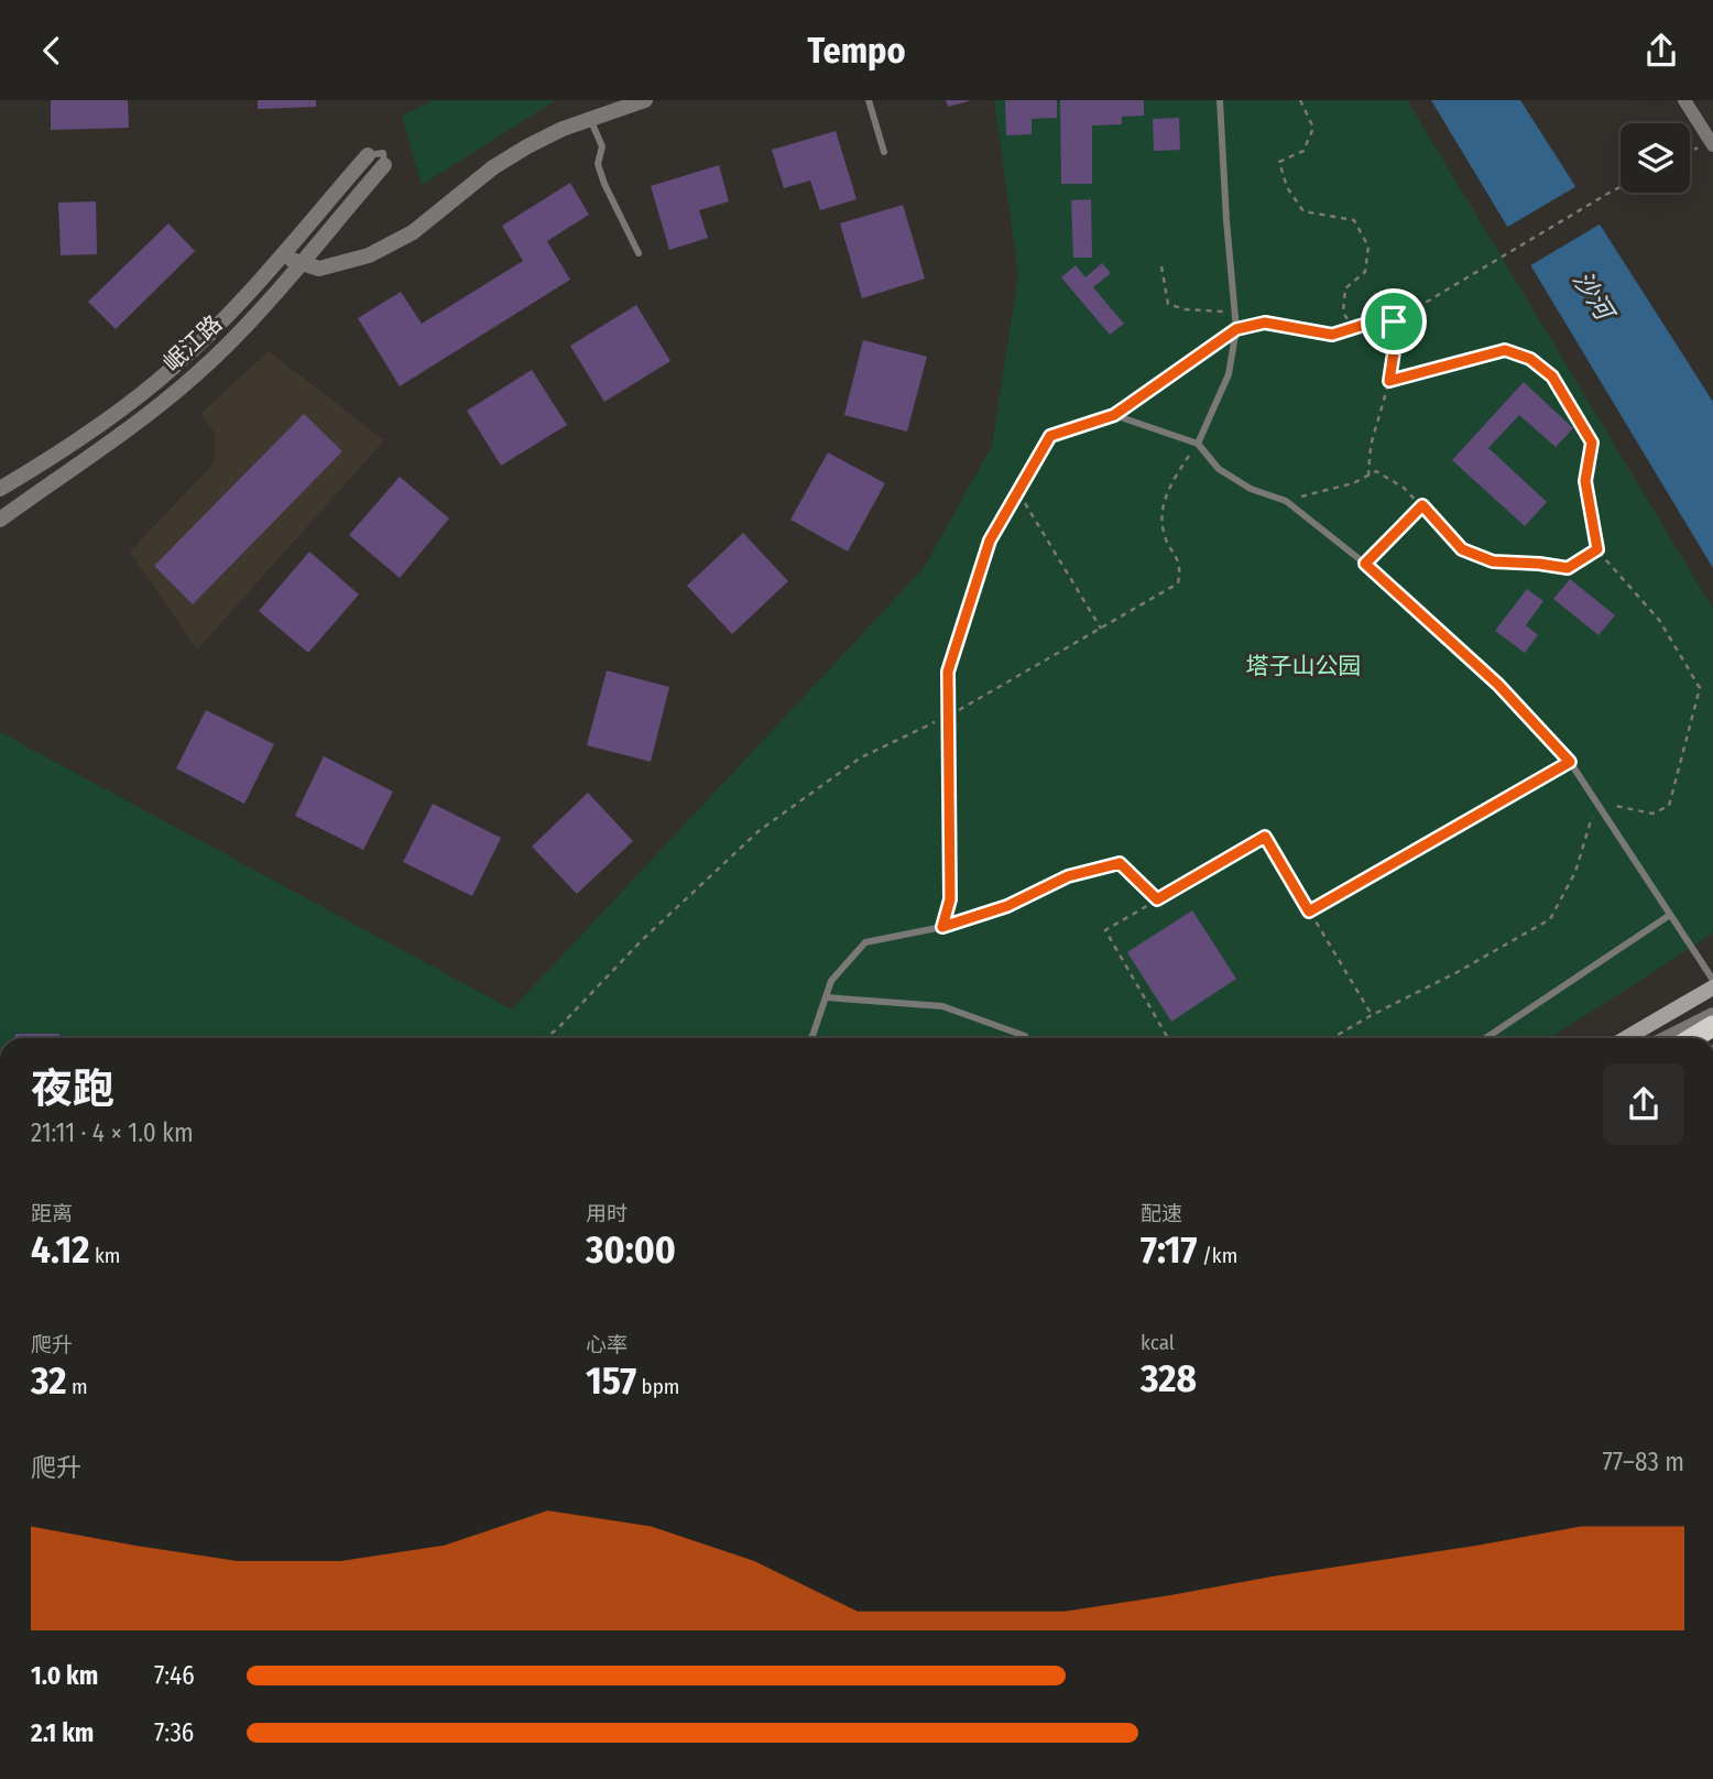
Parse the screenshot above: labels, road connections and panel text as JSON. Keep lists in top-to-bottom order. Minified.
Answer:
{"streets":{"street":["岷江路"]},"water":["沙河"],"parks":["塔子山公园"],"page":{"header":"Tempo","heading":["夜跑","21:11 · 4 × 1.0 km"],"stats":[["距离","4.12 km"],["用时","30:00"],["配速","7:17 /km"],["爬升","32 m"],["心率","157 bpm"],["kcal","328"]],"chart":["爬升","77–83 m"],"list":[{"name":"1.0 km","note":"7:46"},{"name":"2.1 km","note":"7:36"}]}}
